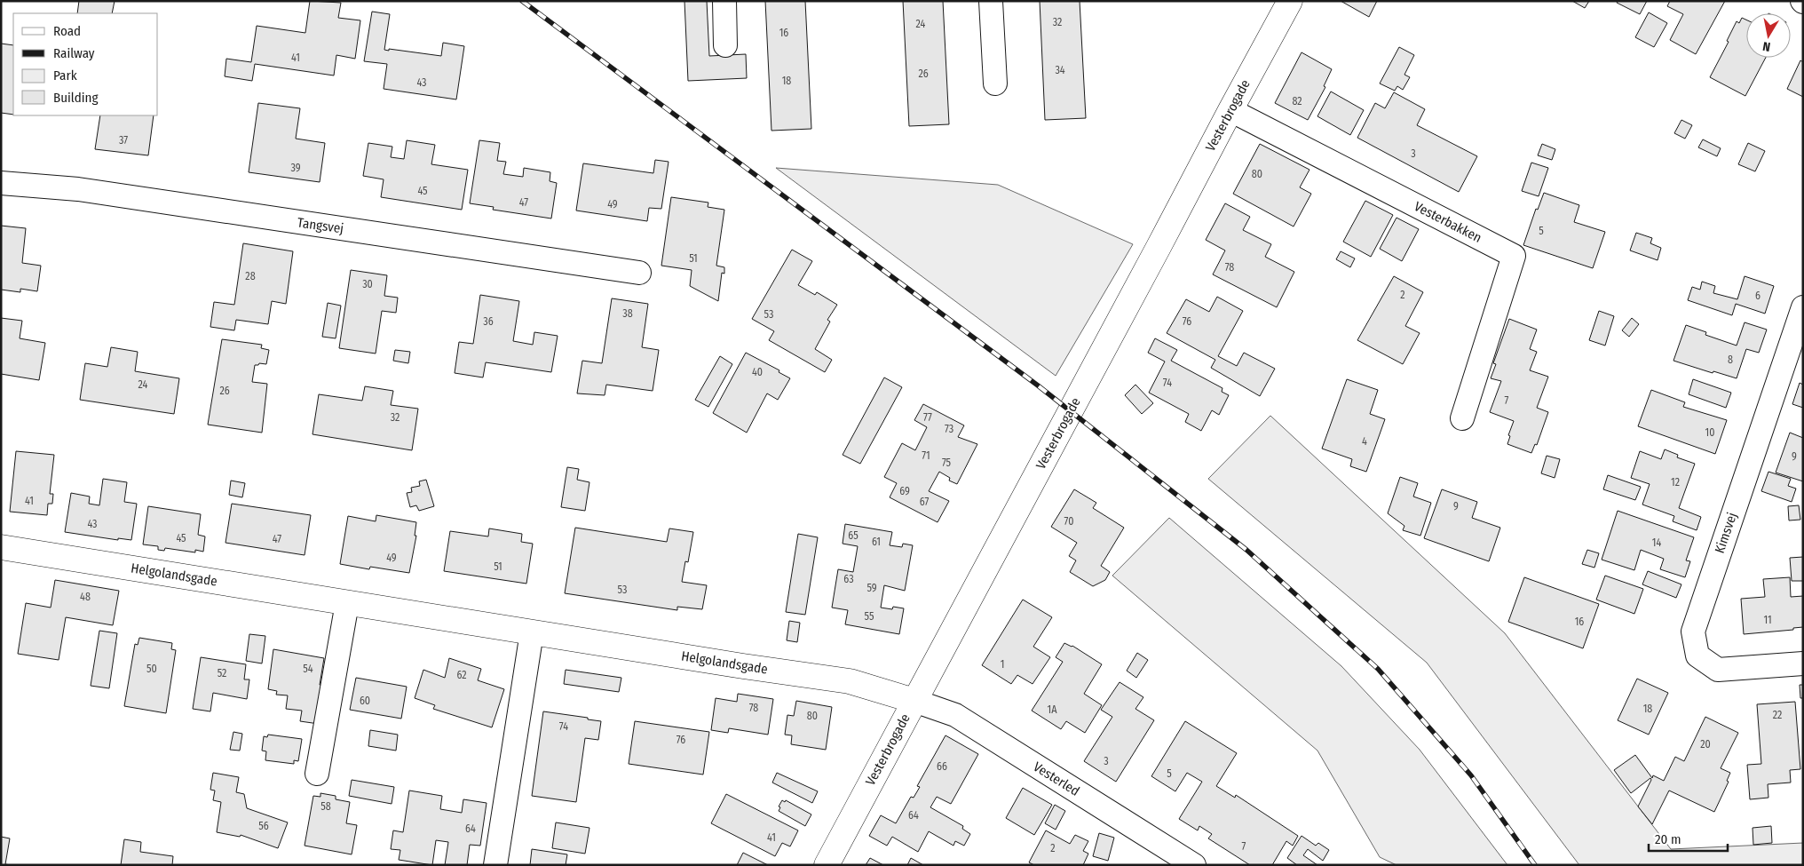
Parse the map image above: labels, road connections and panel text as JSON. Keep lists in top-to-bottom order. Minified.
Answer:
{"streets":{"street":["Vesterbrogade","Vesterbakken","Tangsvej","Kimsvej","Helgolandsgade","Vesterled"]},"crossings":[["Vesterbrogade","Vesterbakken"],["Vesterbrogade","Helgolandsgade"],["Vesterbrogade","Vesterled"],["Helgolandsgade","Vesterled"]],"house_numbers":["32","24","16","41","34","26","18","43","82","37","3","39","80","45","47","49","5","51","78","28","30","2","6","38","53","36","76","8","40","74","24","26","7","32","77","73","10","4","71","9","75","12","69","41","67","9","70","43","65","45","47","61","14","49","51","63","59","53","48","55","11","16","1","50","54","52","62","60","78","18","1A","22","80","74","76","20","3","66","5","58","64","56","64","41","7","2"],"legend":["Road","Railway","Park","Building"],"scale_bar":"20 m","north":"bottom"}
